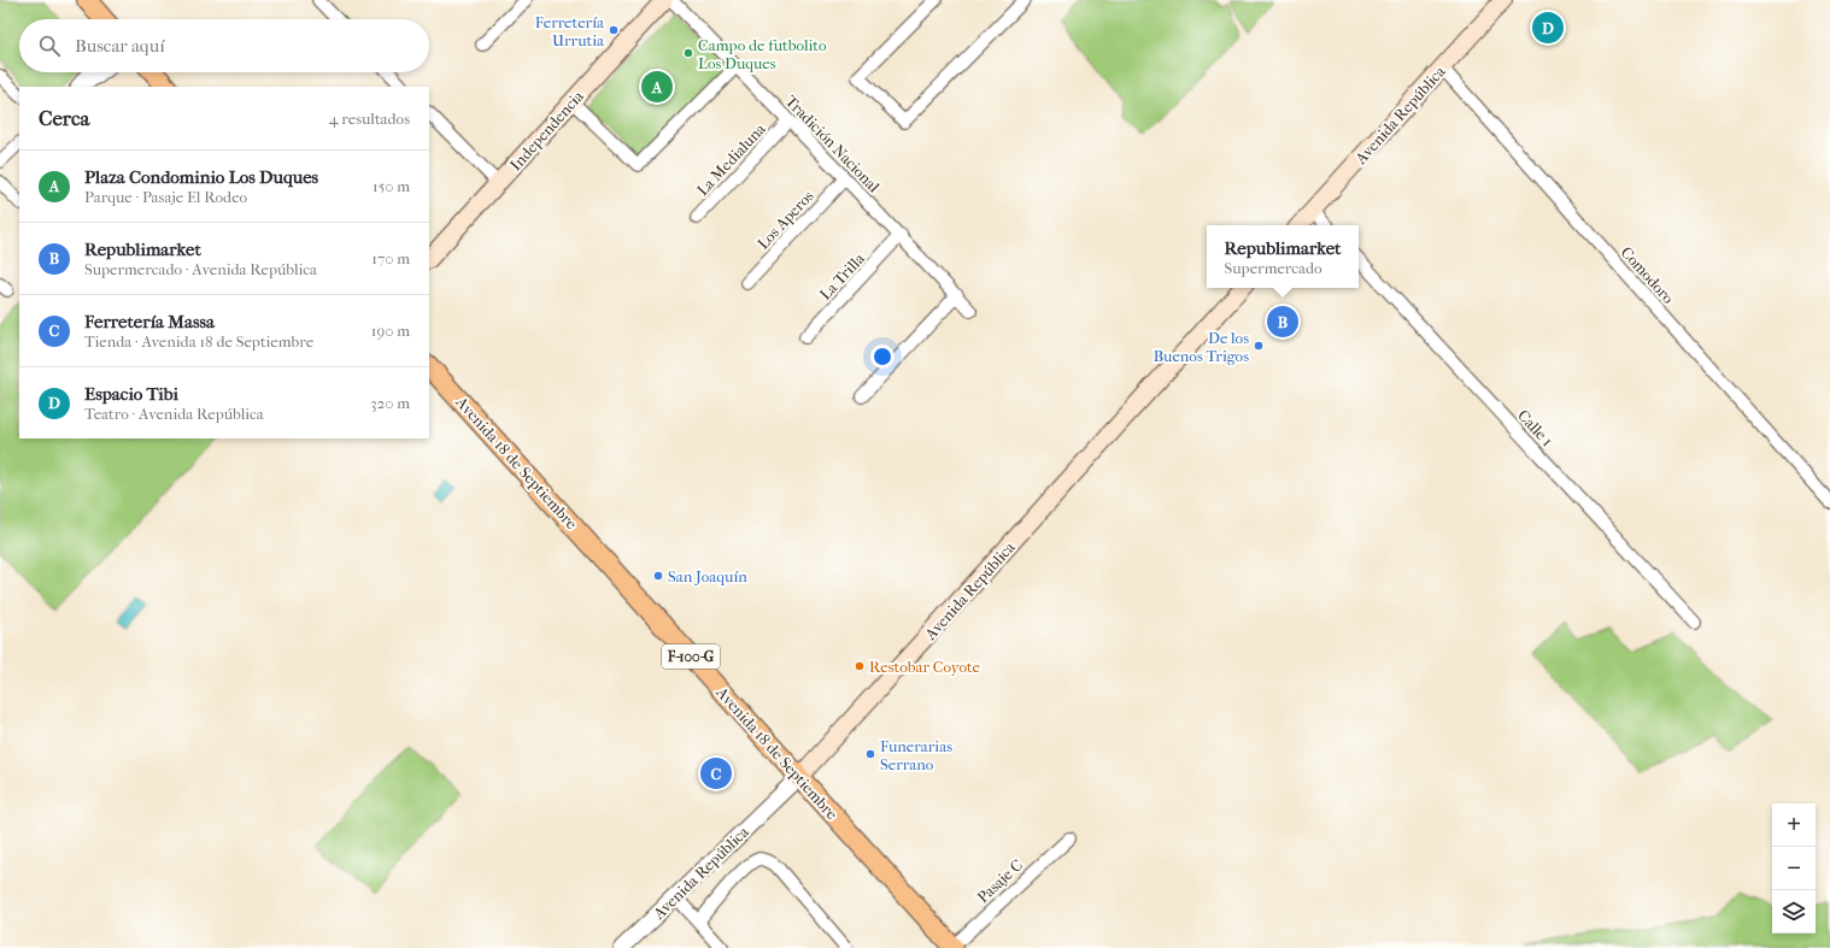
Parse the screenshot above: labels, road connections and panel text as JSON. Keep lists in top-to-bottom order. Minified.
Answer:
{"streets":{"main road":["Avenida República","Independencia","Avenida 18 de Septiembre","F-100-G"],"street":["Tradición Nacional","La Medialuna","Los Aperos","Comodoro","La Trilla","Calle 1","Pasaje C"]},"crossings":[["Avenida República","Comodoro"],["Avenida República","Avenida 18 de Septiembre"],["Tradición Nacional","La Medialuna"],["Tradición Nacional","Los Aperos"],["Tradición Nacional","La Trilla"],["Avenida 18 de Septiembre","Pasaje C"]],"places":["Ferretería Urrutia","Campo de futbolito Los Duques","De los Buenos Trigos","San Joaquín","Restobar Coyote","Funerarias Serrano"],"page":{"pins":["D","A","B","C"],"search":"Buscar aquí","heading":["Cerca","4 resultados"],"list":[{"mark":"A","name":"Plaza Condominio Los Duques","note":"Parque · Pasaje El Rodeo","value":"150 m"},{"mark":"B","name":"Republimarket","note":"Supermercado · Avenida República","value":"170 m"},{"mark":"C","name":"Ferretería Massa","note":"Tienda · Avenida 18 de Septiembre","value":"190 m"},{"mark":"D","name":"Espacio Tibi","note":"Teatro · Avenida República","value":"320 m"}],"popup":["Republimarket","Supermercado"],"map_buttons":["+","−"]}}
